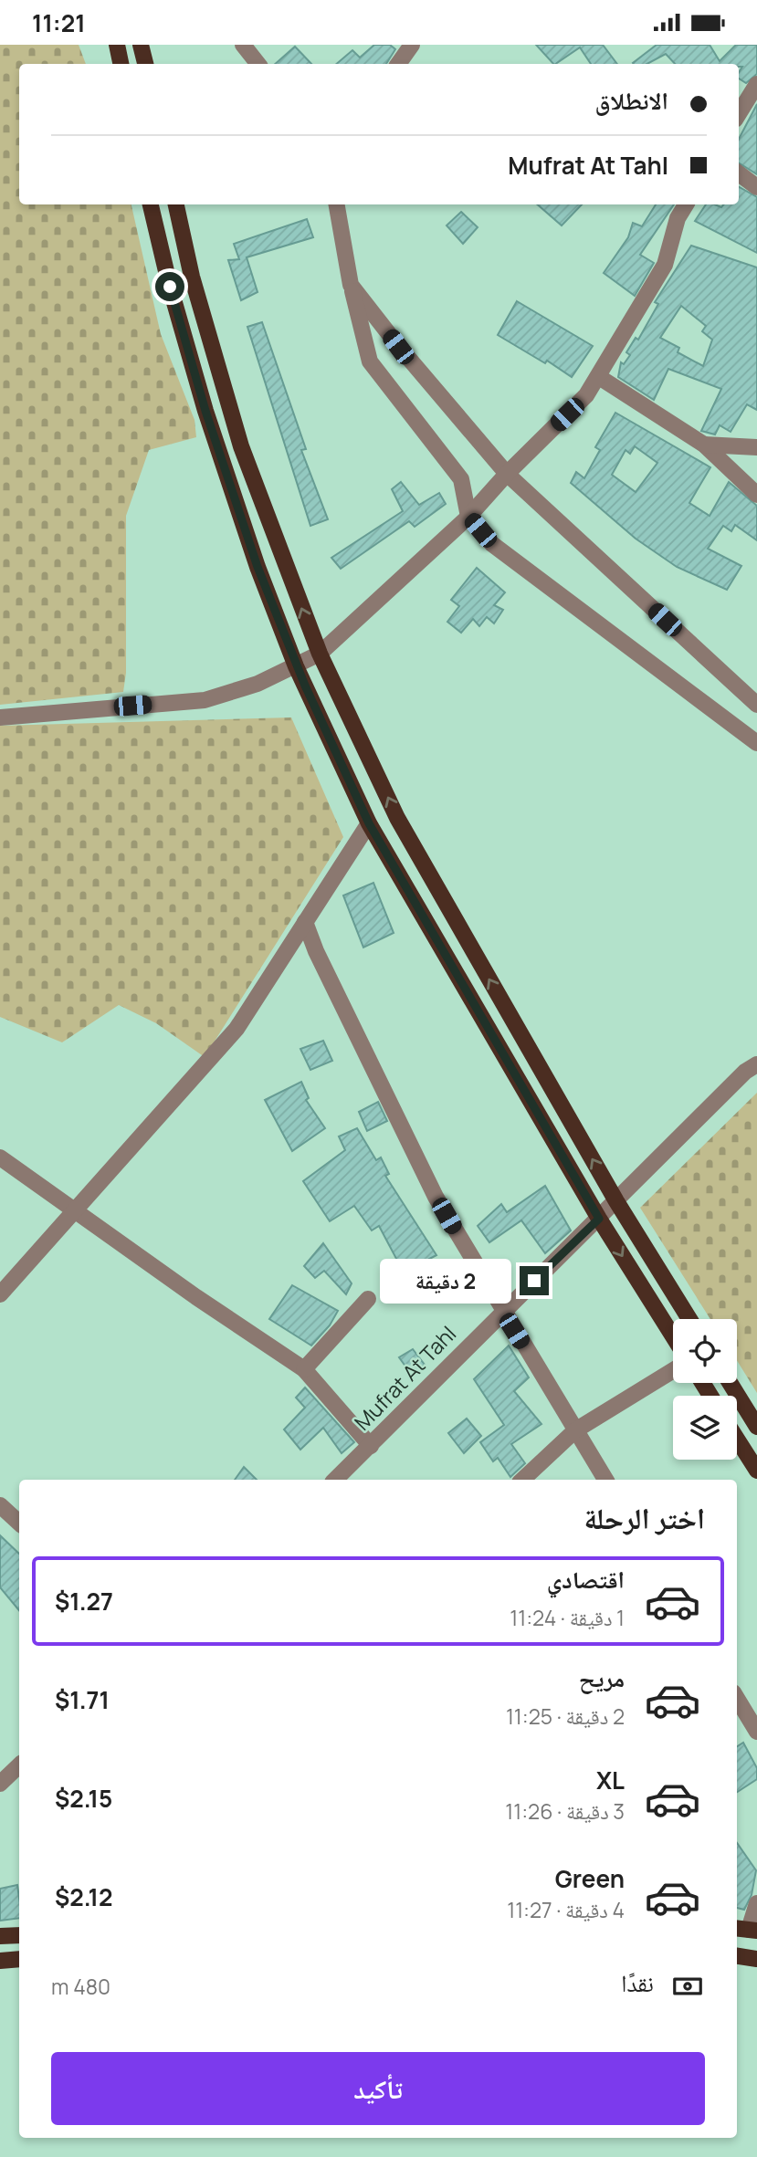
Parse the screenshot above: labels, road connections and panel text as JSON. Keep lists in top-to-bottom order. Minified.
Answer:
{"streets":{"street":["Mufrat At Tahl"]},"page":{"status":"11:21","banner":["الانطلاق","Mufrat At Tahl"],"bubble":"2 دقيقة","heading":"اختر الرحلة","list":[{"name":"اقتصادي","note":"1 دقيقة · 11:24","value":"$1.27"},{"name":"مريح","note":"2 دقيقة · 11:25","value":"$1.71"},{"name":"XL","note":"3 دقيقة · 11:26","value":"$2.15"},{"name":"Green","note":"4 دقيقة · 11:27","value":"$2.12"}],"pay":["نقدًا","480 m"],"buttons":"تأكيد"}}
